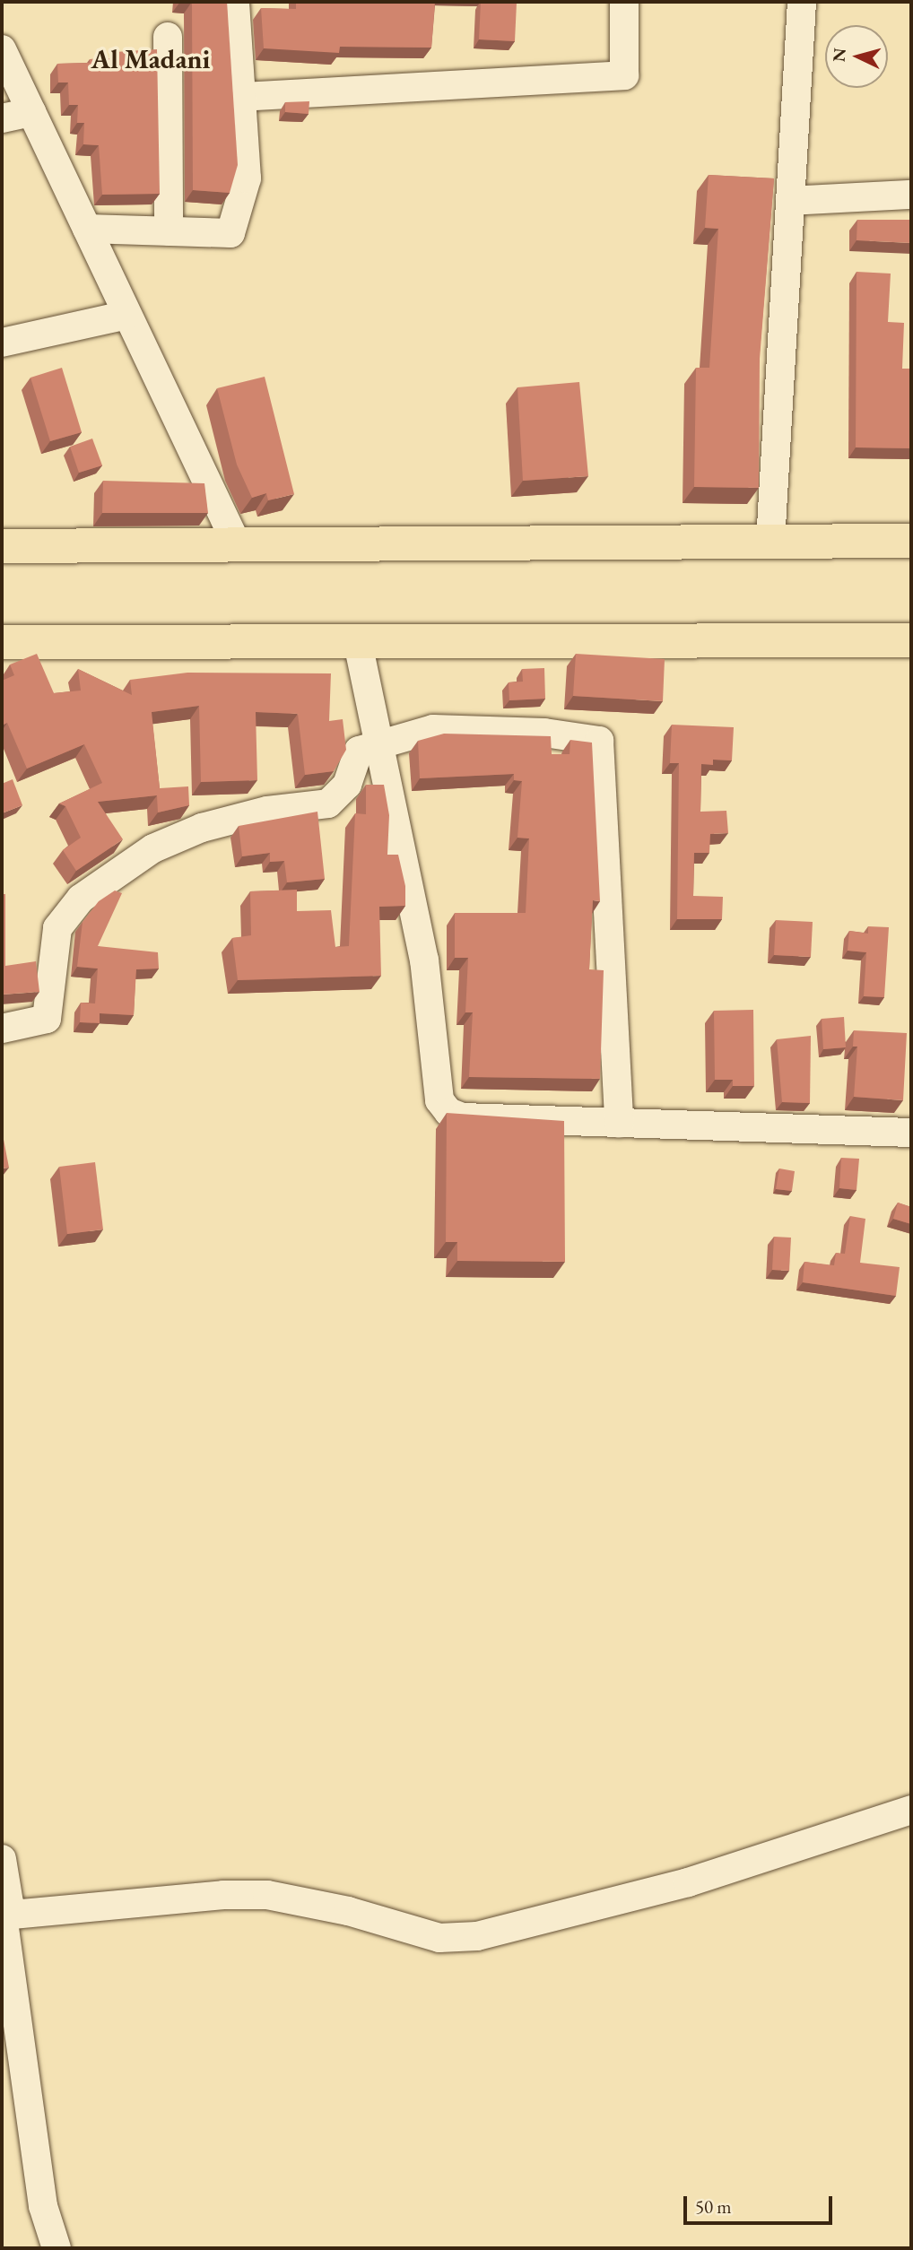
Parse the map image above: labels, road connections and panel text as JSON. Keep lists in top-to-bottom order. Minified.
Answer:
{"districts":["Al Madani"],"scale_bar":"50 m","north":"left"}
